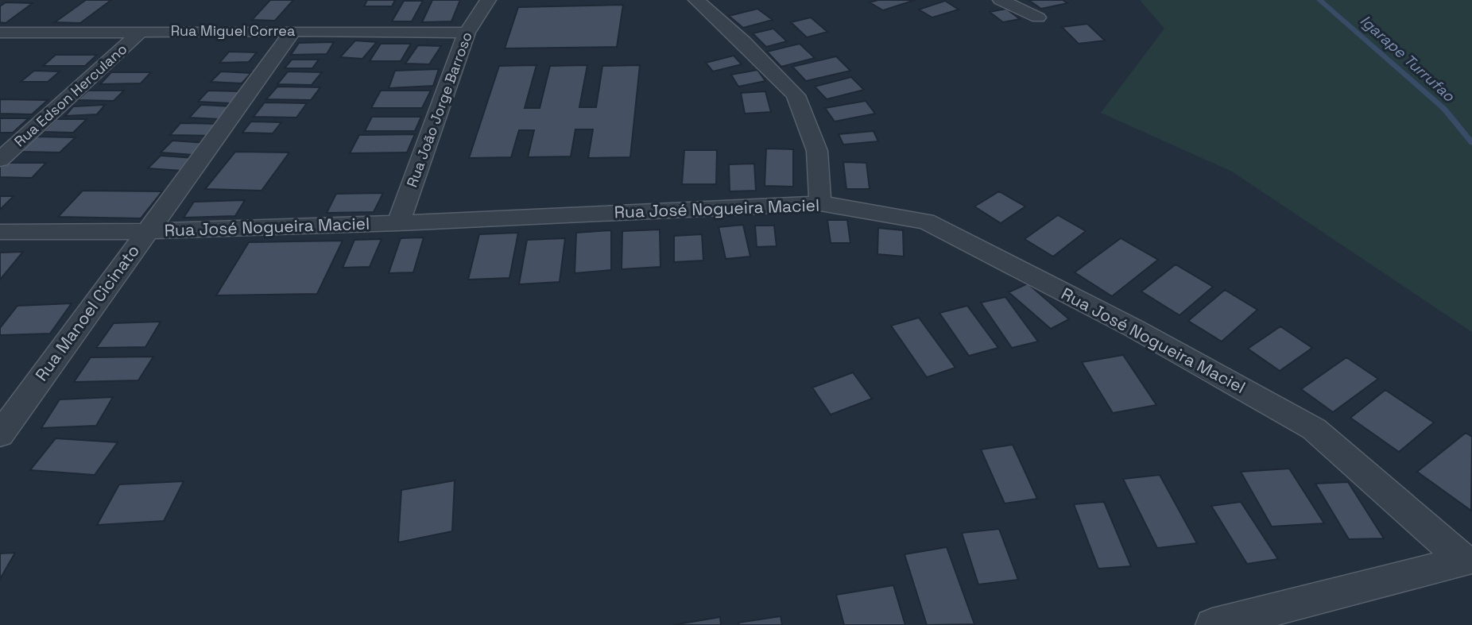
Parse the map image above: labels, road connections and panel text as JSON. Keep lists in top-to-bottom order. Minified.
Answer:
{"streets":{"street":["Rua Miguel Correa","Rua Edson Herculano","Rua João Jorge Barroso","Rua José Nogueira Maciel","Rua Manoel Cicinato"]},"crossings":[["Rua Miguel Correa","Rua Edson Herculano"],["Rua Miguel Correa","Rua João Jorge Barroso"],["Rua Miguel Correa","Rua Manoel Cicinato"],["Rua João Jorge Barroso","Rua José Nogueira Maciel"],["Rua José Nogueira Maciel","Rua Manoel Cicinato"]],"water":["Igarape Turrufao"]}
